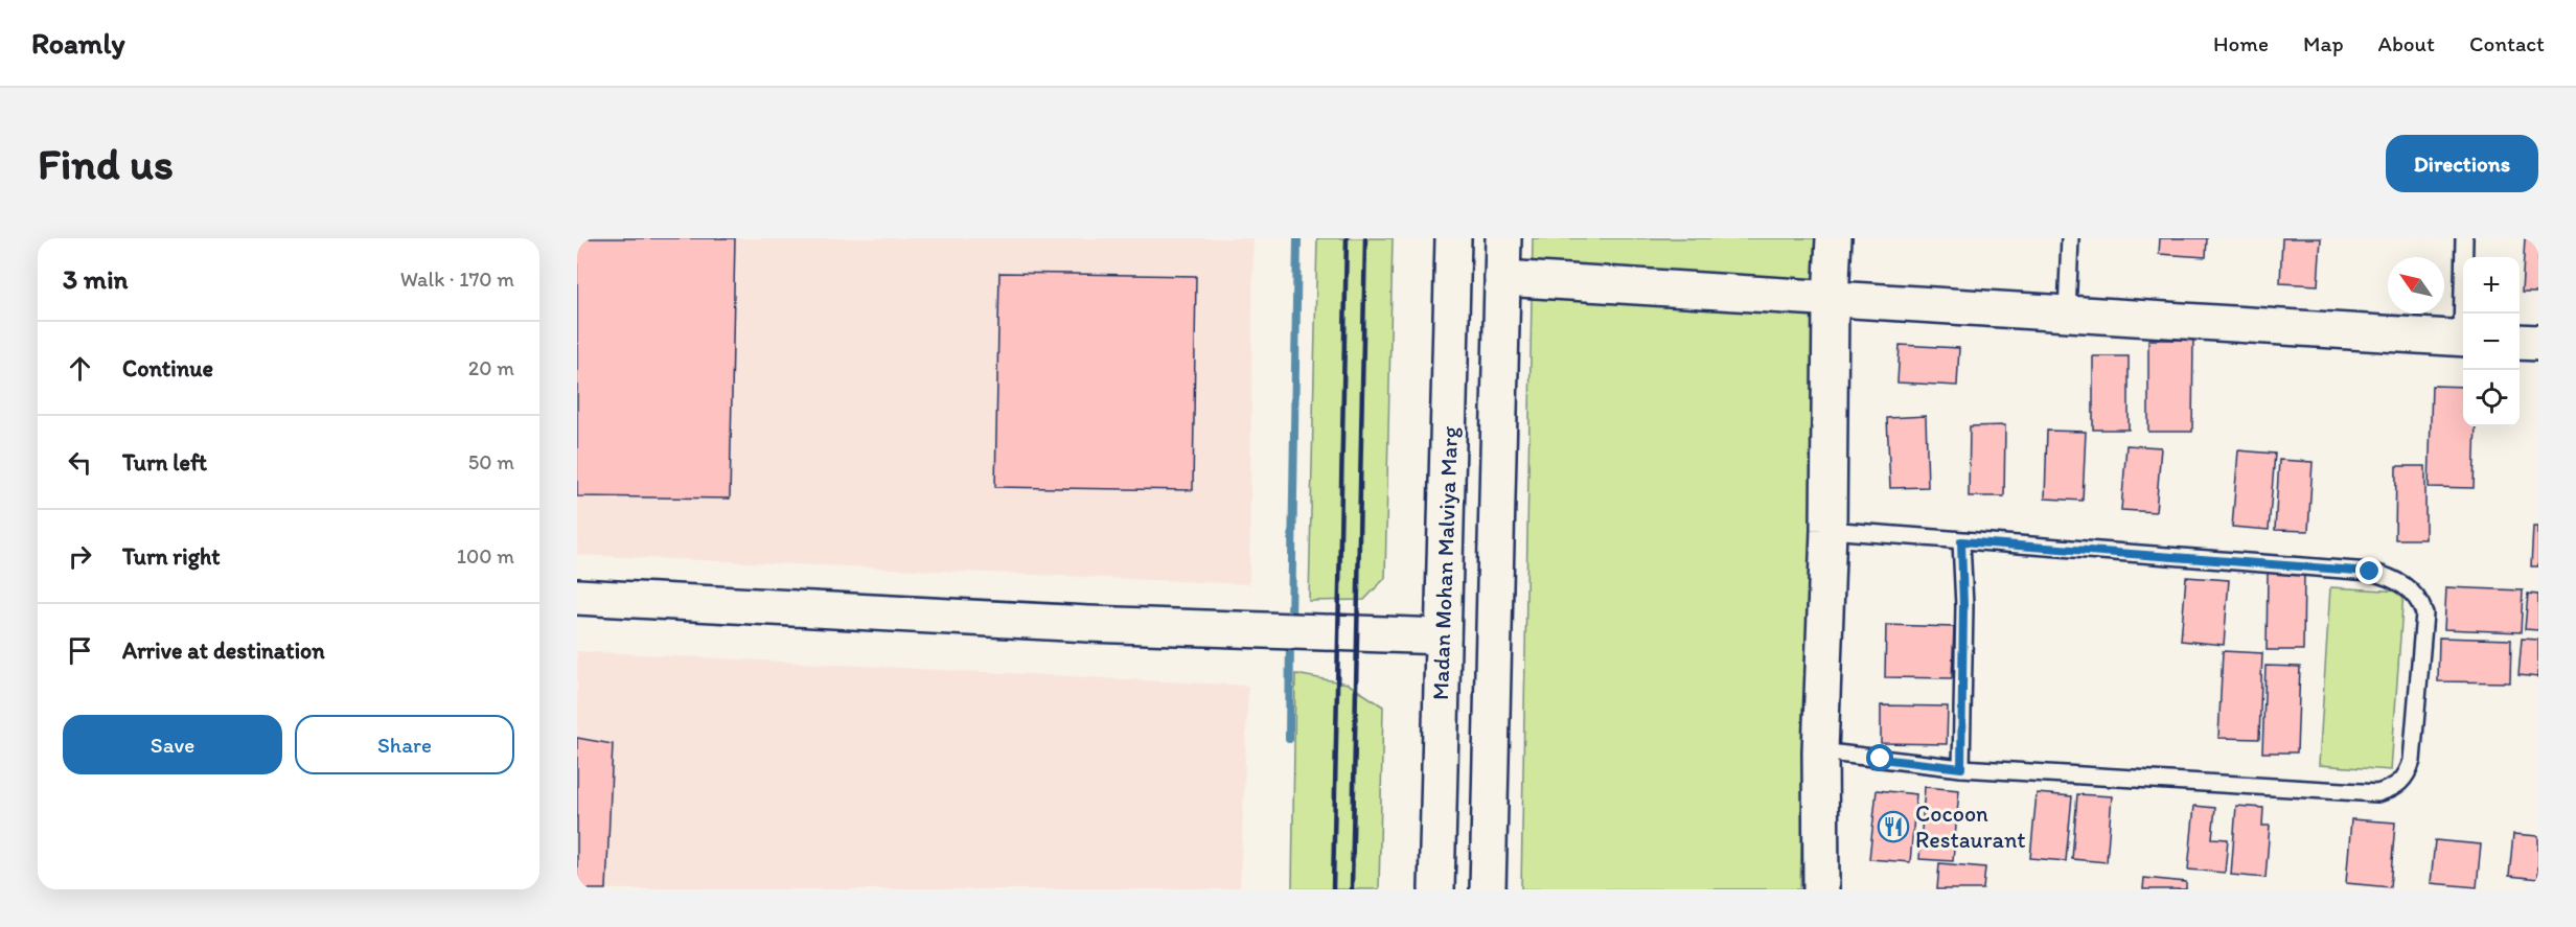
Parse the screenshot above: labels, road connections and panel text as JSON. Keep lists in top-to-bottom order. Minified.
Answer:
{"streets":{"street":["Madan Mohan Malviya Marg"]},"places":{"restaurant":["Cocoon Restaurant"]},"north":"top left","page":{"header":"Roamly","nav":["Home","Map","About","Contact"],"buttons":["Directions",["Save","Share"]],"title":"Find us","heading":["3 min","Walk · 170 m"],"map_buttons":["+","−"],"list":[["Continue","20 m"],["Turn left","50 m"],["Turn right","100 m"],"Arrive at destination"]}}
